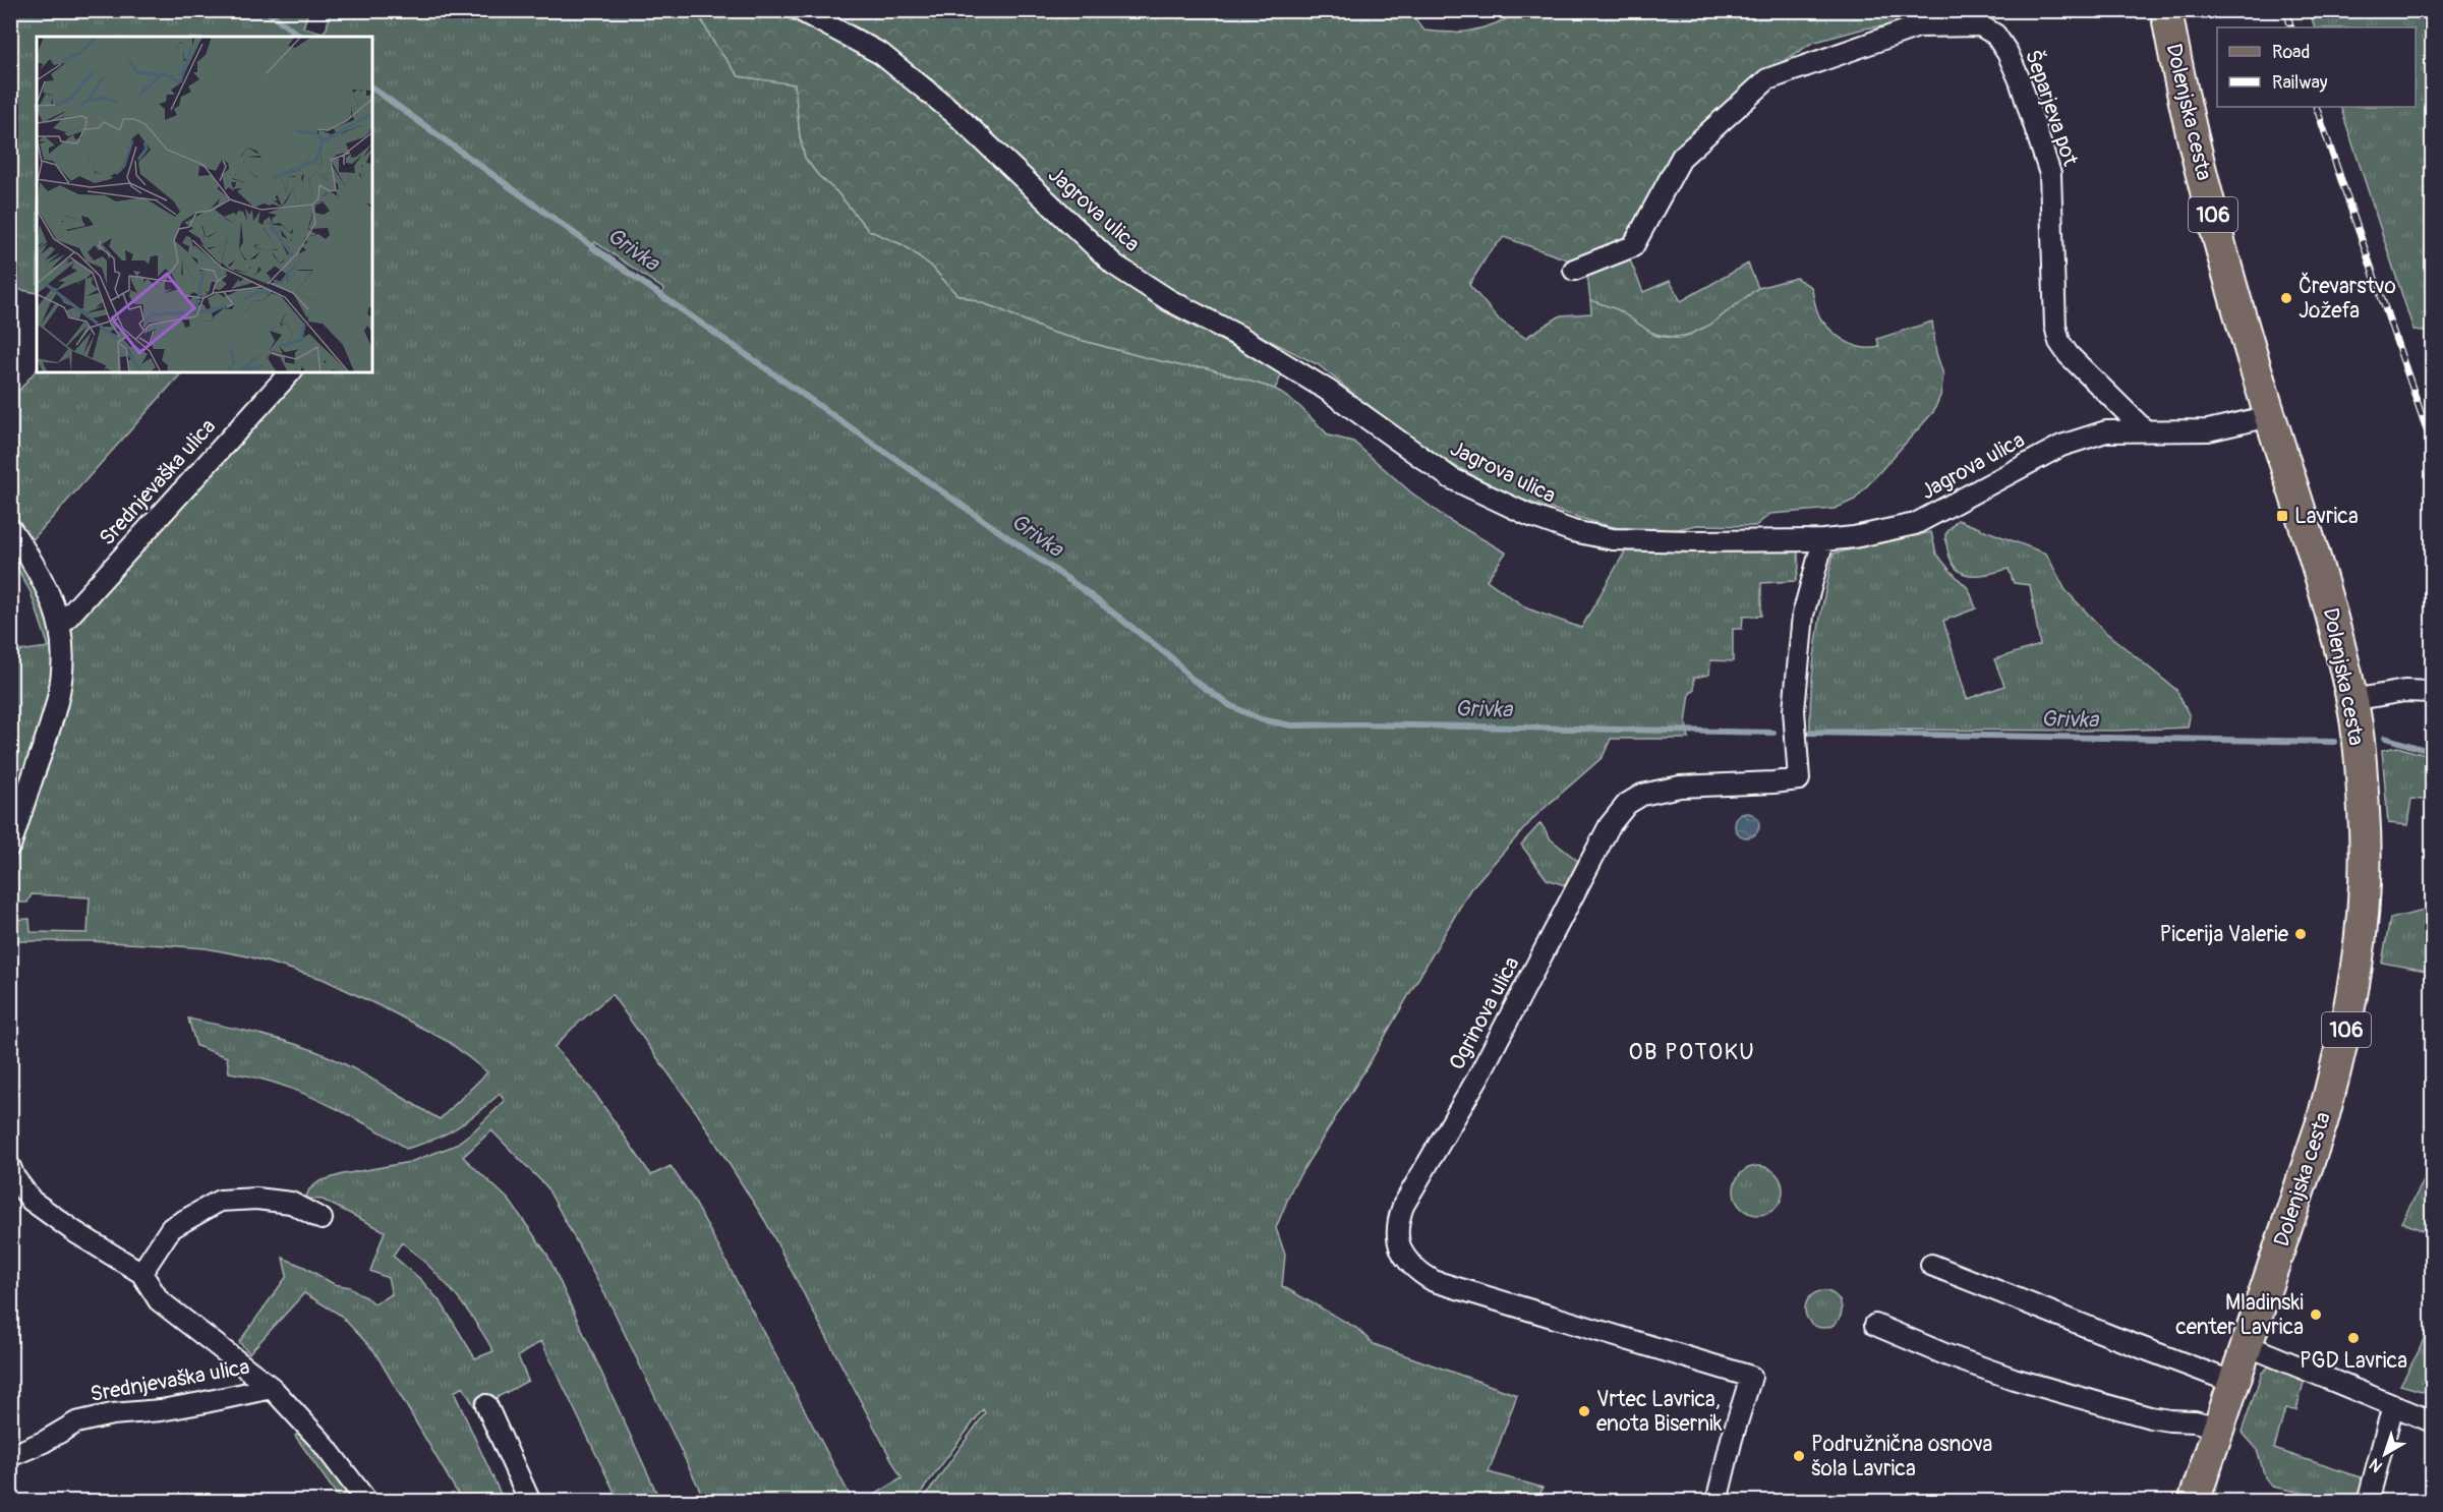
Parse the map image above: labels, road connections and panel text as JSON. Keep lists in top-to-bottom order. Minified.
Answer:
{"streets":{"main road":["Dolenjska cesta","106"],"street":["Šeparjeva pot","Jagrova ulica","Srednjevaška ulica","Ogrinova ulica"]},"crossings":[["Šeparjeva pot","Jagrova ulica"],["Dolenjska cesta","Jagrova ulica"],["Jagrova ulica","Ogrinova ulica"]],"districts":["OB POTOKU"],"water":["Grivka"],"places":{"other":["Črevarstvo Jožefa","Picerija Valerie","Mladinski center Lavrica","PGD Lavrica","Vrtec Lavrica, enota Bisernik","Podružnična osnova šola Lavrica"],"transit":["Lavrica"]},"legend":["Road","Railway"],"north":"bottom left"}
